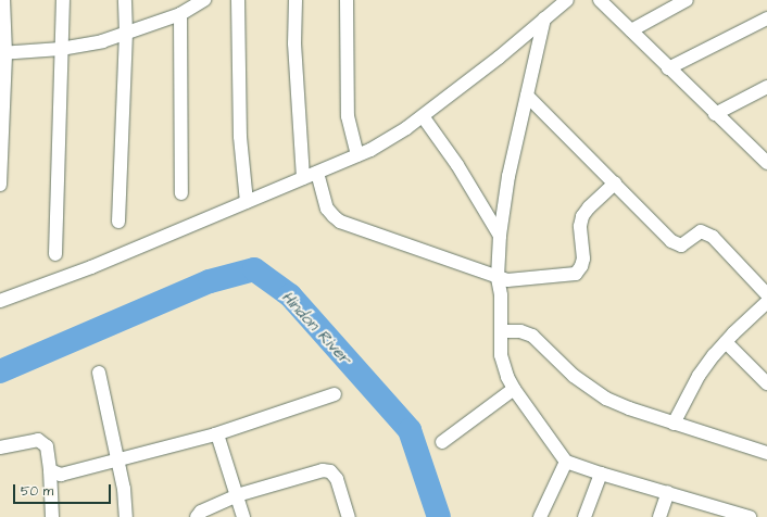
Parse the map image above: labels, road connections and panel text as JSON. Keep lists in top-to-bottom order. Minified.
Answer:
{"water":["Hindon River"],"scale_bar":"50 m"}
